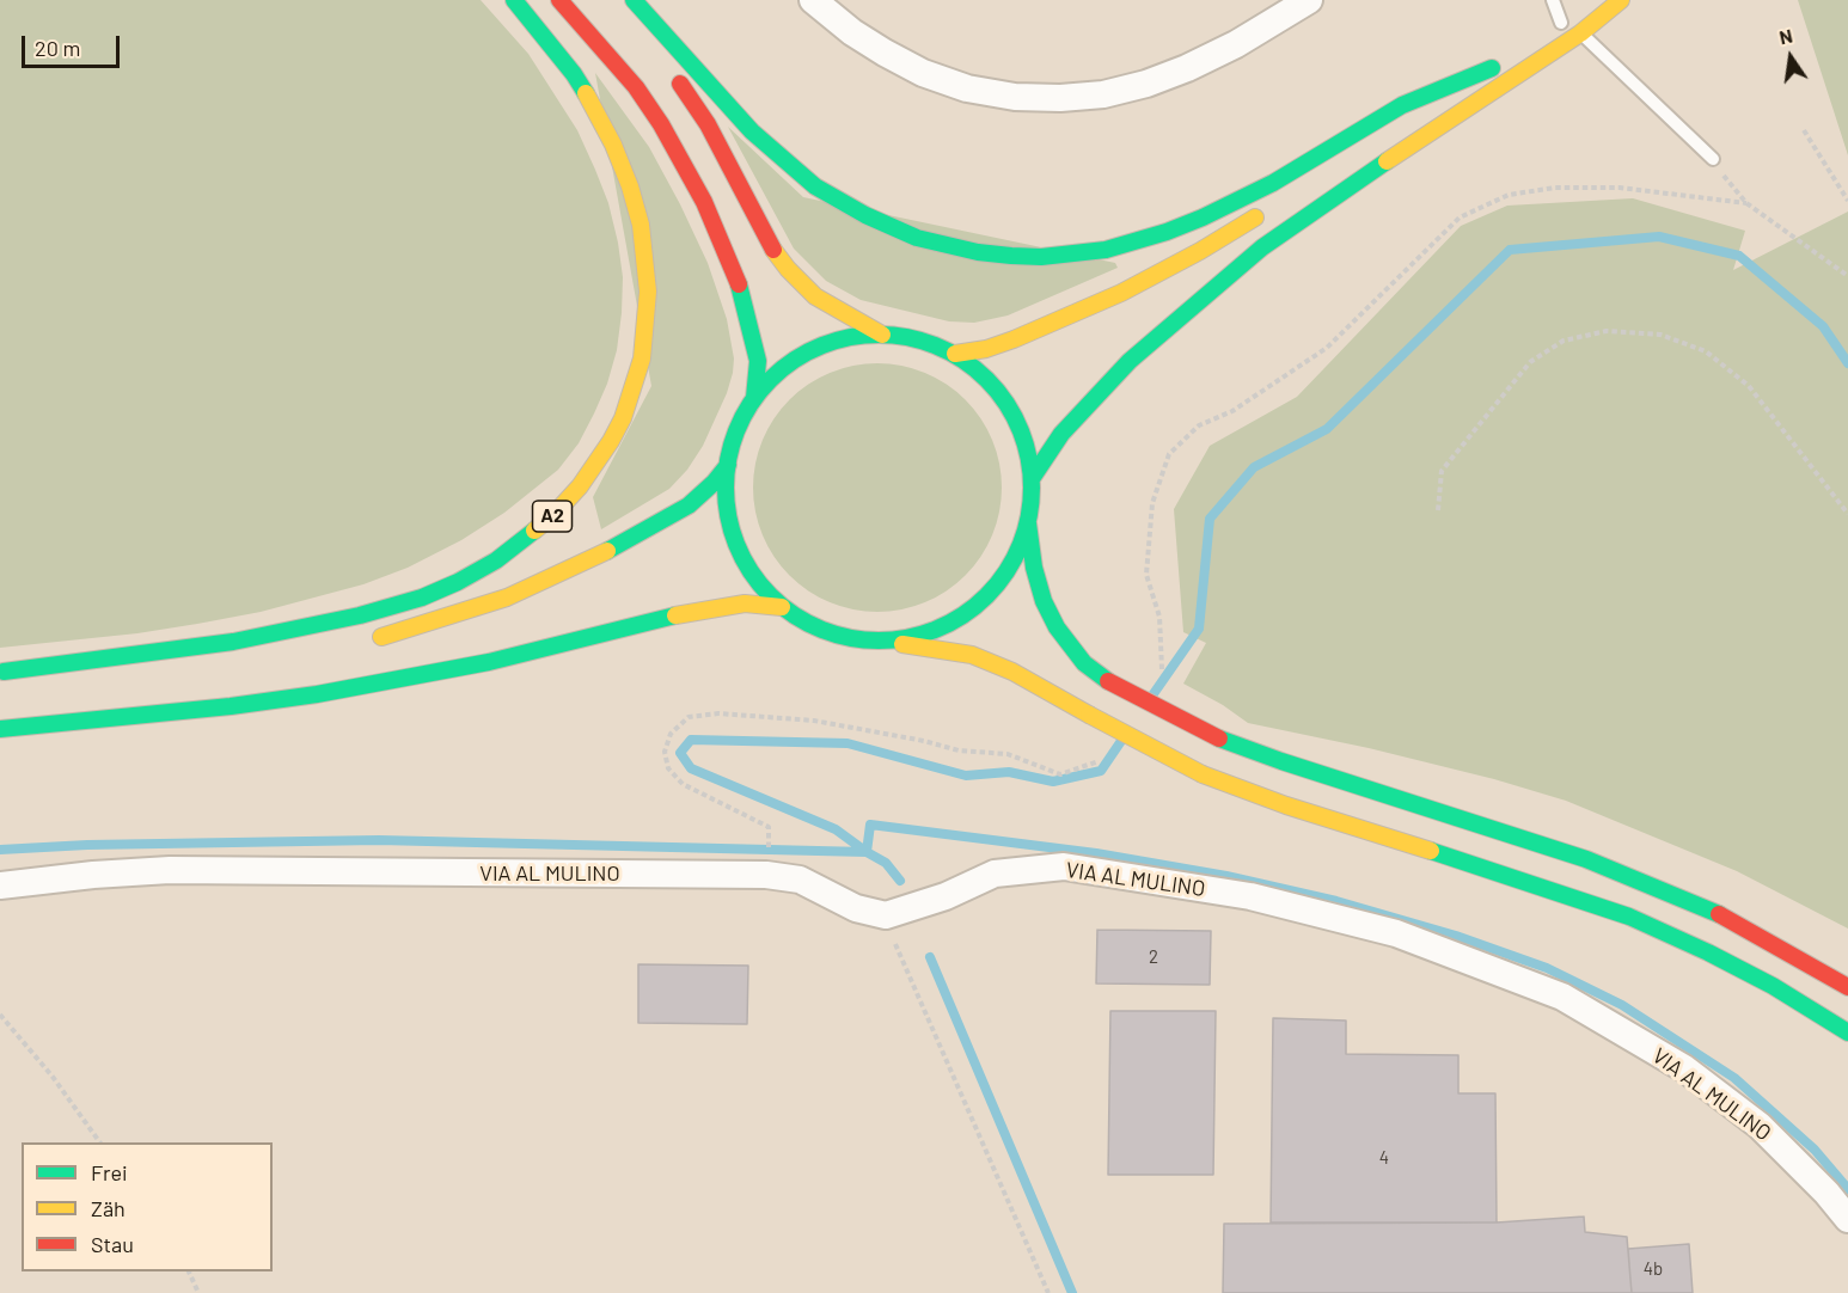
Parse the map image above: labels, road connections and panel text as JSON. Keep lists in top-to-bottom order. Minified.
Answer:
{"streets":{"highway":["A2"],"street":["VIA AL MULINO"]},"house_numbers":["2","4","4b"],"legend":["Frei","Zäh","Stau"],"scale_bar":"20 m","north":"top"}
